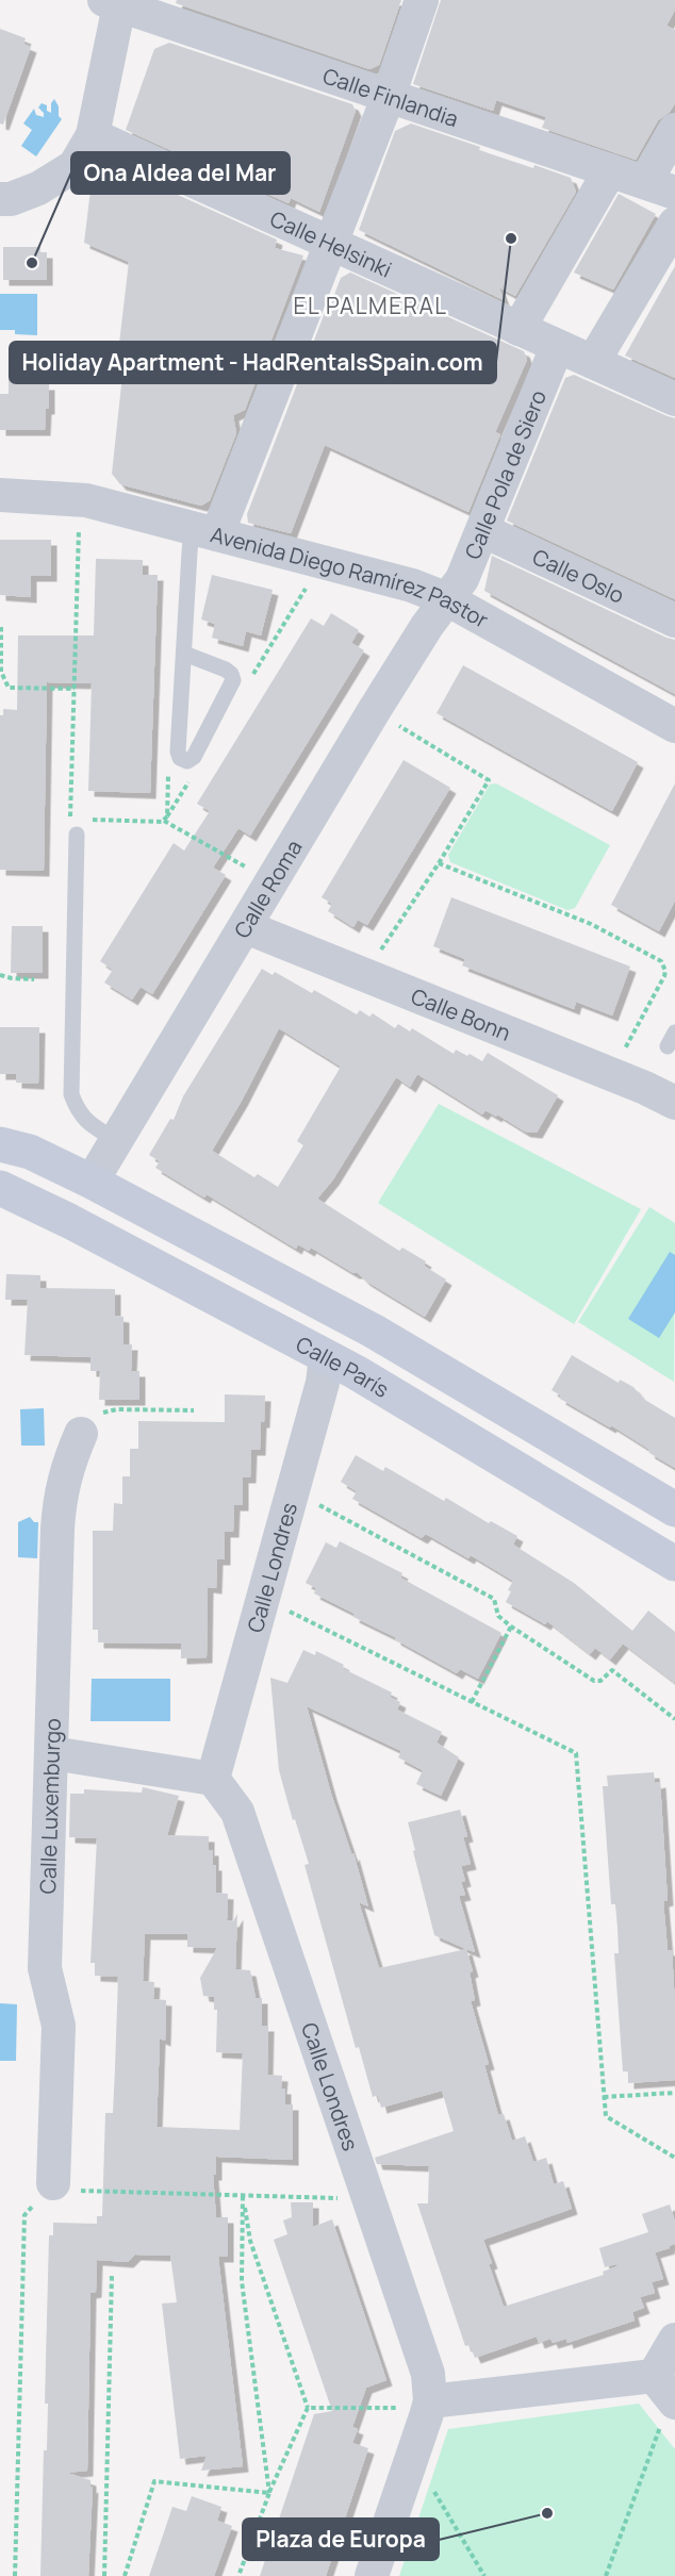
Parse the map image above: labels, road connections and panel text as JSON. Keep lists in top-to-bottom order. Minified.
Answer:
{"streets":{"main road":["Calle París"],"street":["Calle Finlandia","Calle Helsinki","Calle Pola de Siero","Calle Oslo","Avenida Diego Ramírez Pastor","Calle Roma","Calle Bonn","Calle Londres","Calle Luxemburgo"]},"crossings":[["Calle Helsinki","Calle Pola de Siero"],["Calle Pola de Siero","Calle Oslo"],["Calle Pola de Siero","Avenida Diego Ramírez Pastor"],["Calle Pola de Siero","Calle Roma"],["Avenida Diego Ramírez Pastor","Calle Roma"],["Calle Roma","Calle Bonn"],["Calle París","Calle Londres"]],"districts":["EL PALMERAL"],"places":["Holiday Apartment - HadRentalsSpain.com","Ona Aldea del Mar","Plaza de Europa"]}
